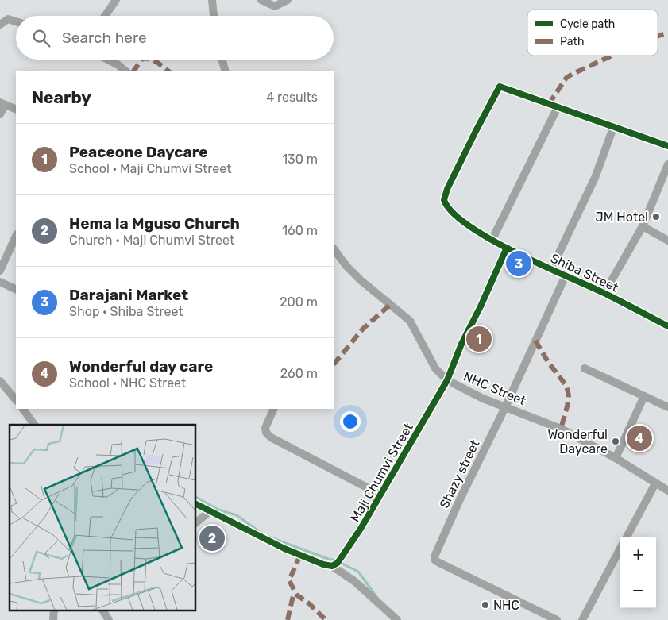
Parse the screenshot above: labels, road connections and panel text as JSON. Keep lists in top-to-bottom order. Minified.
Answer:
{"streets":{"street":["Shiba Street","NHC Street","Maji Chumvi Street","Shazy street"]},"crossings":[["Shiba Street","Maji Chumvi Street"],["Shiba Street","Shazy street"],["NHC Street","Maji Chumvi Street"],["NHC Street","Shazy street"]],"places":["JM Hotel","Wonderful Daycare","NHC"],"legend":["Cycle path","Path"],"page":{"search":"Search here","heading":["Nearby","4 results"],"list":[{"mark":"1","name":"Peaceone Daycare","note":"School · Maji Chumvi Street","value":"130 m"},{"mark":"2","name":"Hema la Mguso Church","note":"Church · Maji Chumvi Street","value":"160 m"},{"mark":"3","name":"Darajani Market","note":"Shop · Shiba Street","value":"200 m"},{"mark":"4","name":"Wonderful day care","note":"School · NHC Street","value":"260 m"}],"pins":["3","1","4","2"],"map_buttons":["+","−"]}}
